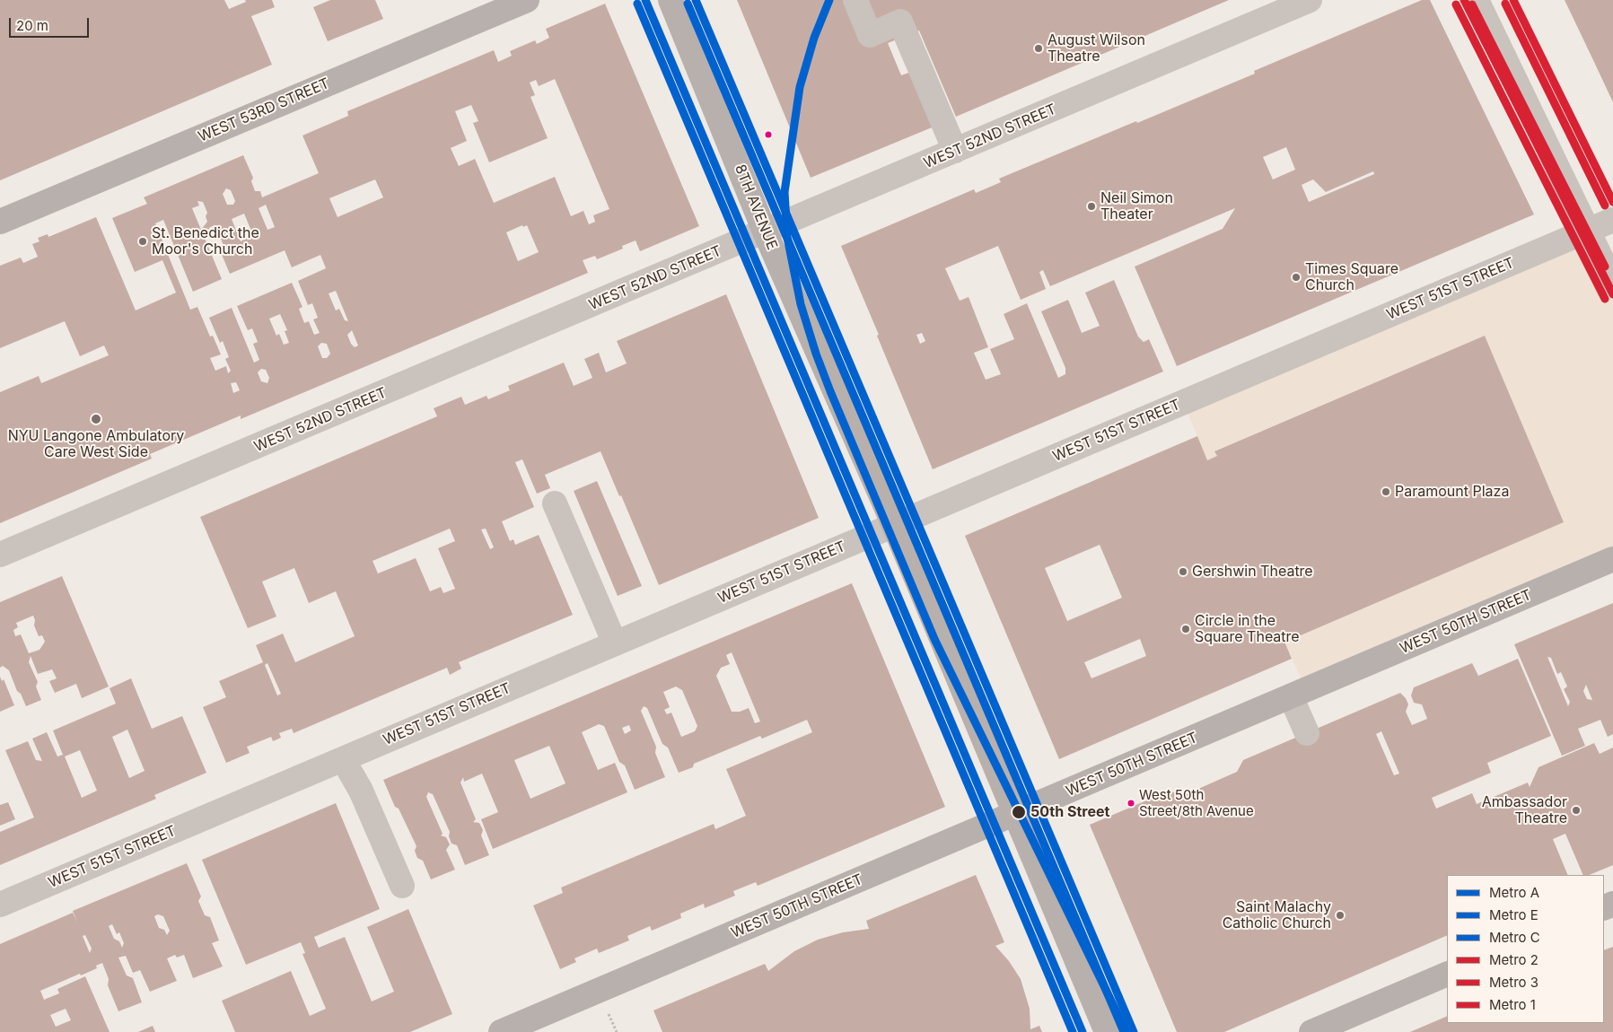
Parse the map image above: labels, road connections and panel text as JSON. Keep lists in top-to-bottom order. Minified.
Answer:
{"streets":{"main road":["WEST 53RD STREET","8TH AVENUE","WEST 50TH STREET"],"street":["WEST 52ND STREET","WEST 51ST STREET"]},"crossings":[["WEST 52ND STREET","8TH AVENUE"],["8TH AVENUE","WEST 51ST STREET"],["8TH AVENUE","WEST 50TH STREET"]],"places":["August Wilson Theatre","Neil Simon Theater","St. Benedict the Moor's Church","Times Square Church","NYU Langone Ambulatory Care West Side","Paramount Plaza","Gershwin Theatre","Circle in the Square Theatre","West 50th Street/8th Avenue","Ambassador Theatre","50th Street","Saint Malachy Catholic Church"],"lines":["metro line A","metro line E","metro line 2","metro line C","metro line 1","metro line 3"],"legend":["Metro A","Metro E","Metro C","Metro 2","Metro 3","Metro 1"],"scale_bar":"20 m"}
